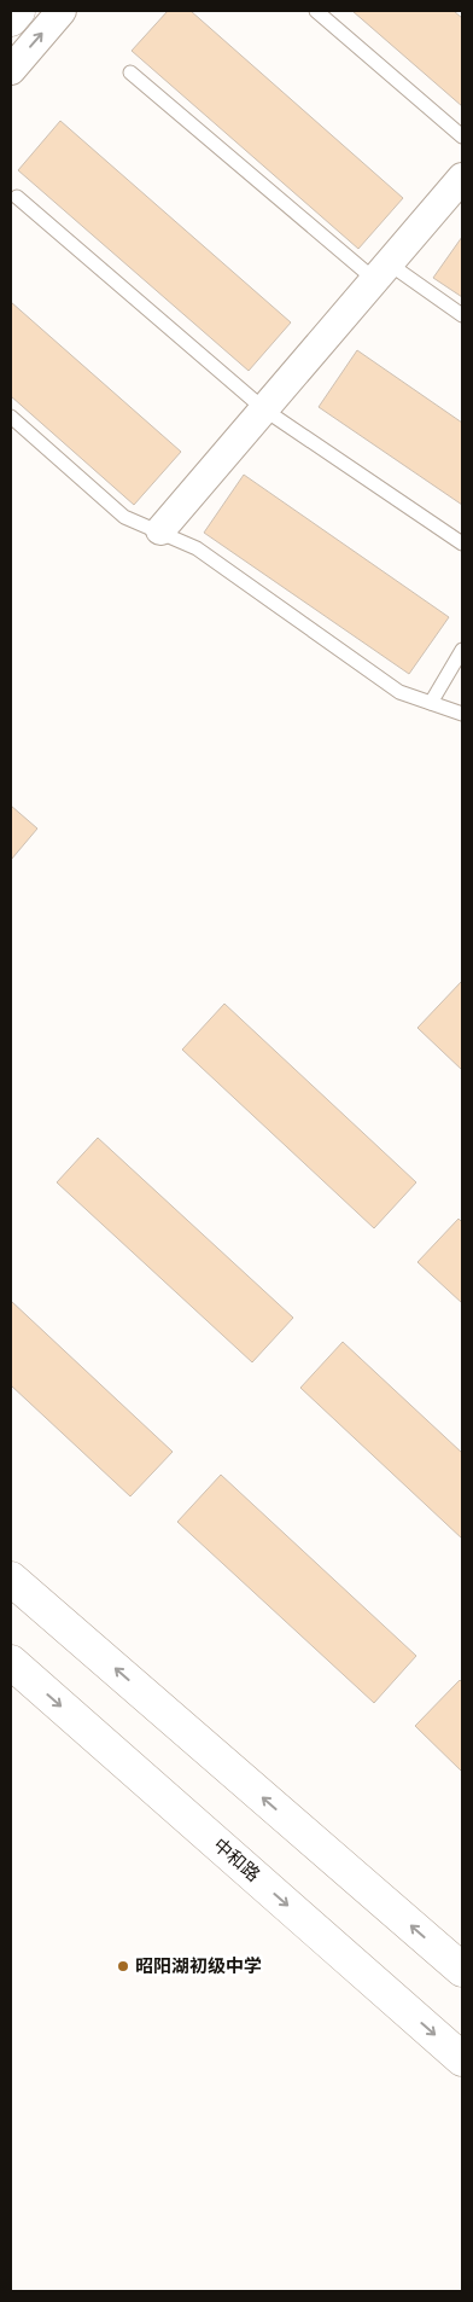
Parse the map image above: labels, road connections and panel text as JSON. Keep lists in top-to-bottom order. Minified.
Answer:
{"streets":{"main road":["中和路"]},"places":["昭阳湖初级中学"]}
